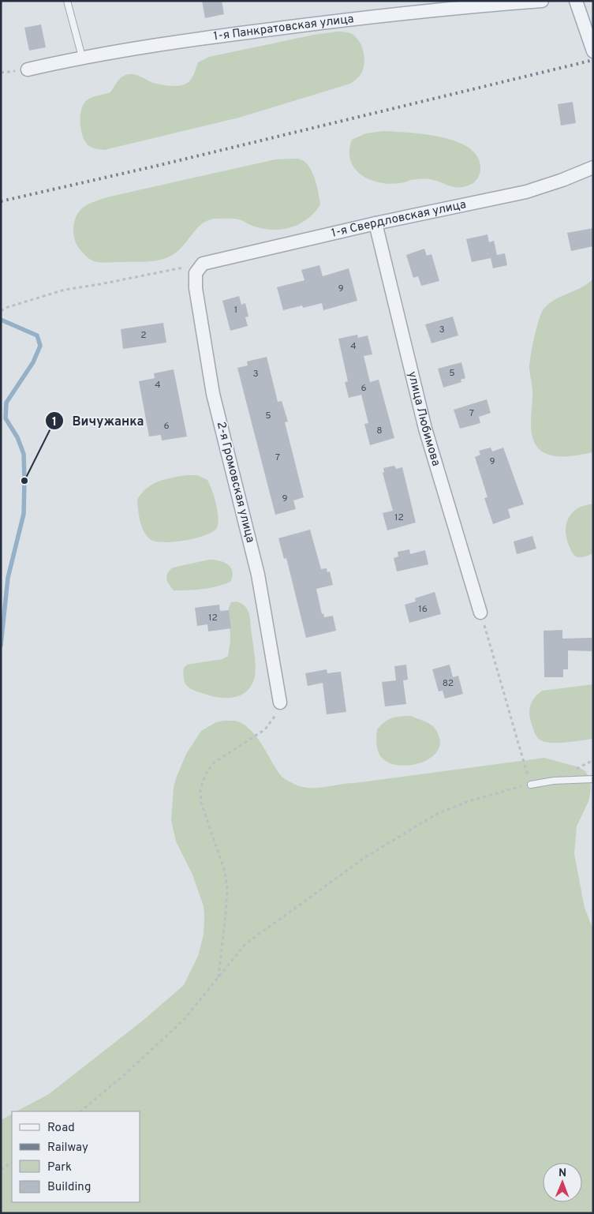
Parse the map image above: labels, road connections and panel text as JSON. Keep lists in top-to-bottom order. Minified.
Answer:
{"streets":{"street":["1-я Панкратовская улица","1-я Свердловская улица","улица Любимова","2-я Громовская улица"]},"crossings":[["1-я Свердловская улица","улица Любимова"],["1-я Свердловская улица","2-я Громовская улица"]],"places":["Вичужанка"],"house_numbers":["9","1","3","2","4","5","3","4","6","7","5","6","8","7","9","9","12","16","12","82"],"legend":["Road","Railway","Park","Building"],"north":"top"}
